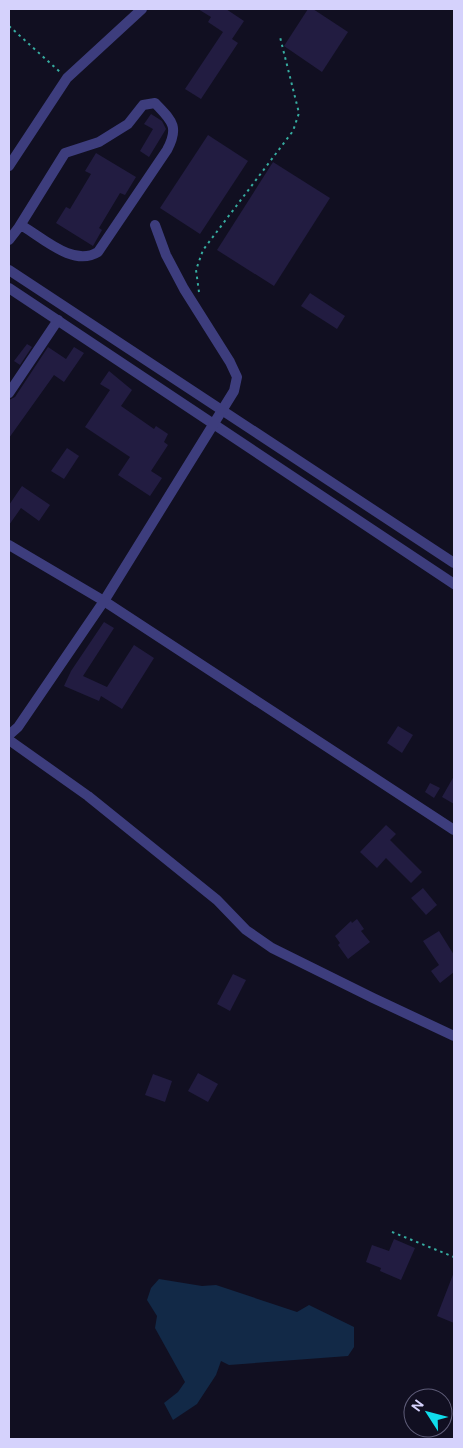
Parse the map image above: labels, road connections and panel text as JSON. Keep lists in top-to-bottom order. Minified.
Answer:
{"north":"top left"}
